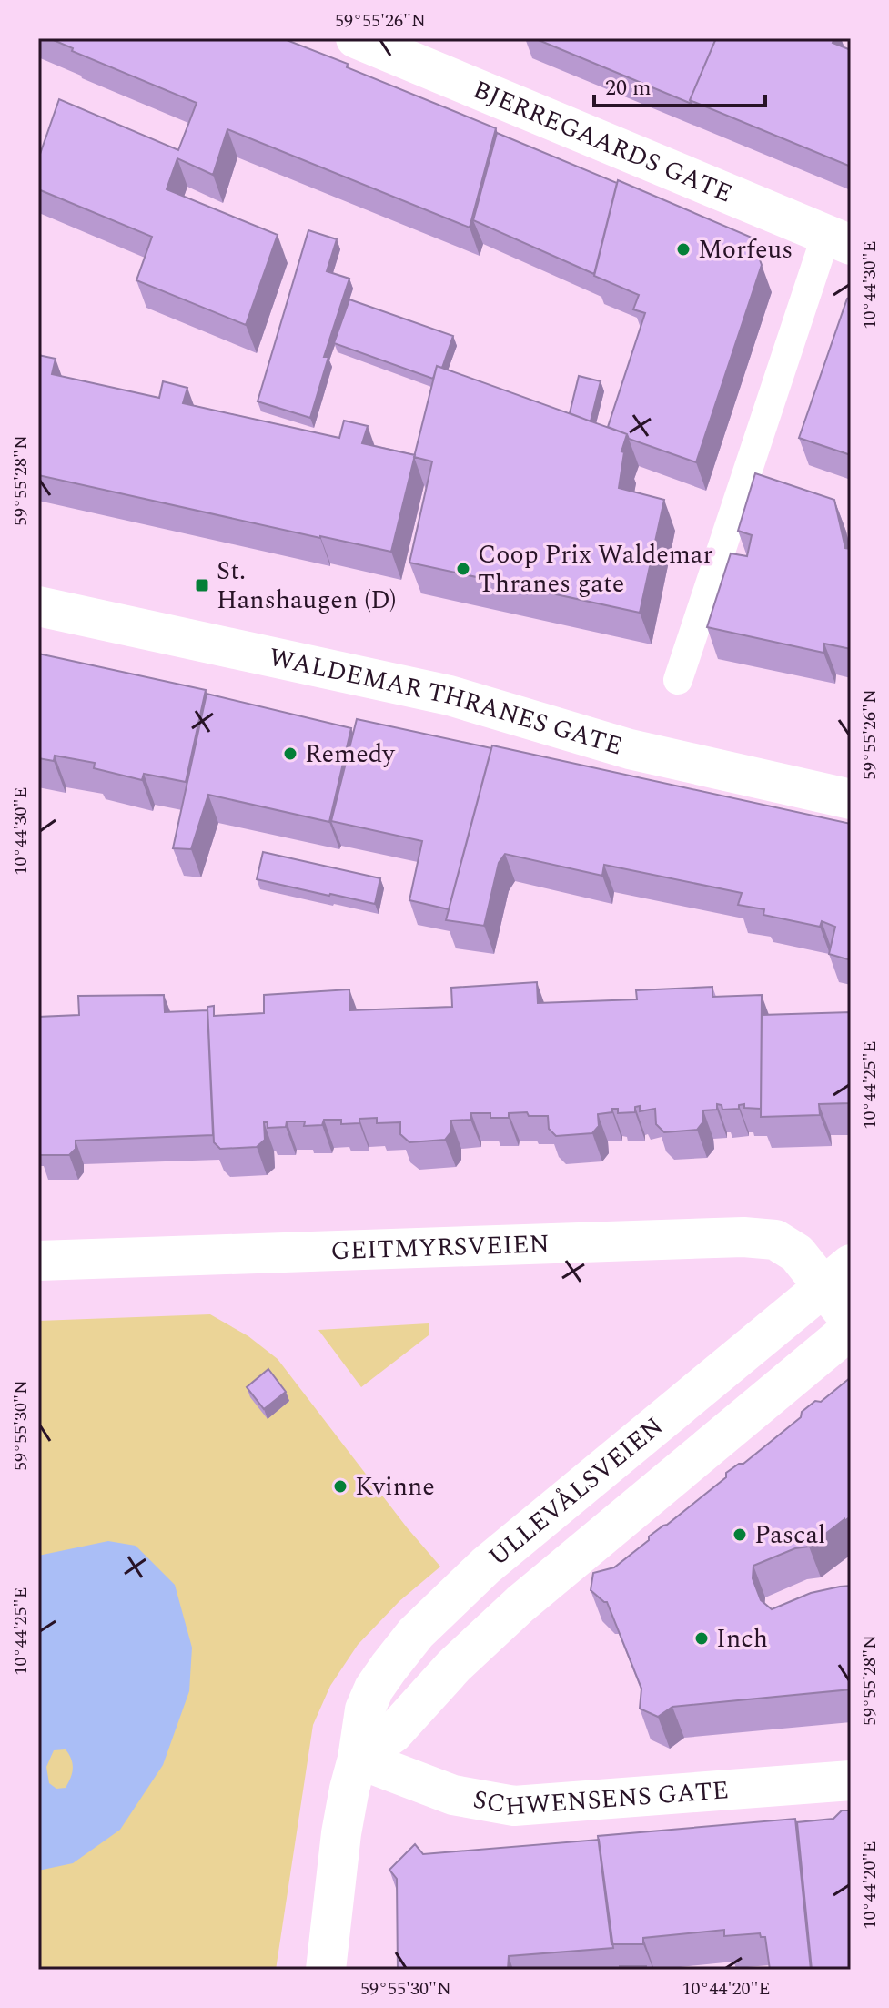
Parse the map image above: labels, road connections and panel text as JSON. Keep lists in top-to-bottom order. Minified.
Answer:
{"streets":{"street":["BJERREGAARDS GATE","WALDEMAR THRANES GATE","GEITMYRSVEIEN","ULLEVÅLSVEIEN","SCHWENSENS GATE"]},"crossings":[["GEITMYRSVEIEN","ULLEVÅLSVEIEN"],["ULLEVÅLSVEIEN","SCHWENSENS GATE"]],"places":{"other":["Morfeus","Coop Prix Waldemar Thranes gate","Remedy","Kvinne","Pascal","Inch"],"transit":["St. Hanshaugen (D)"]},"scale_bar":"20 m","coordinates":["59°55'26\"N","10°44'30\"E","59°55'28\"N","10°44'25\"E","59°55'30\"N","10°44'20\"E"]}
